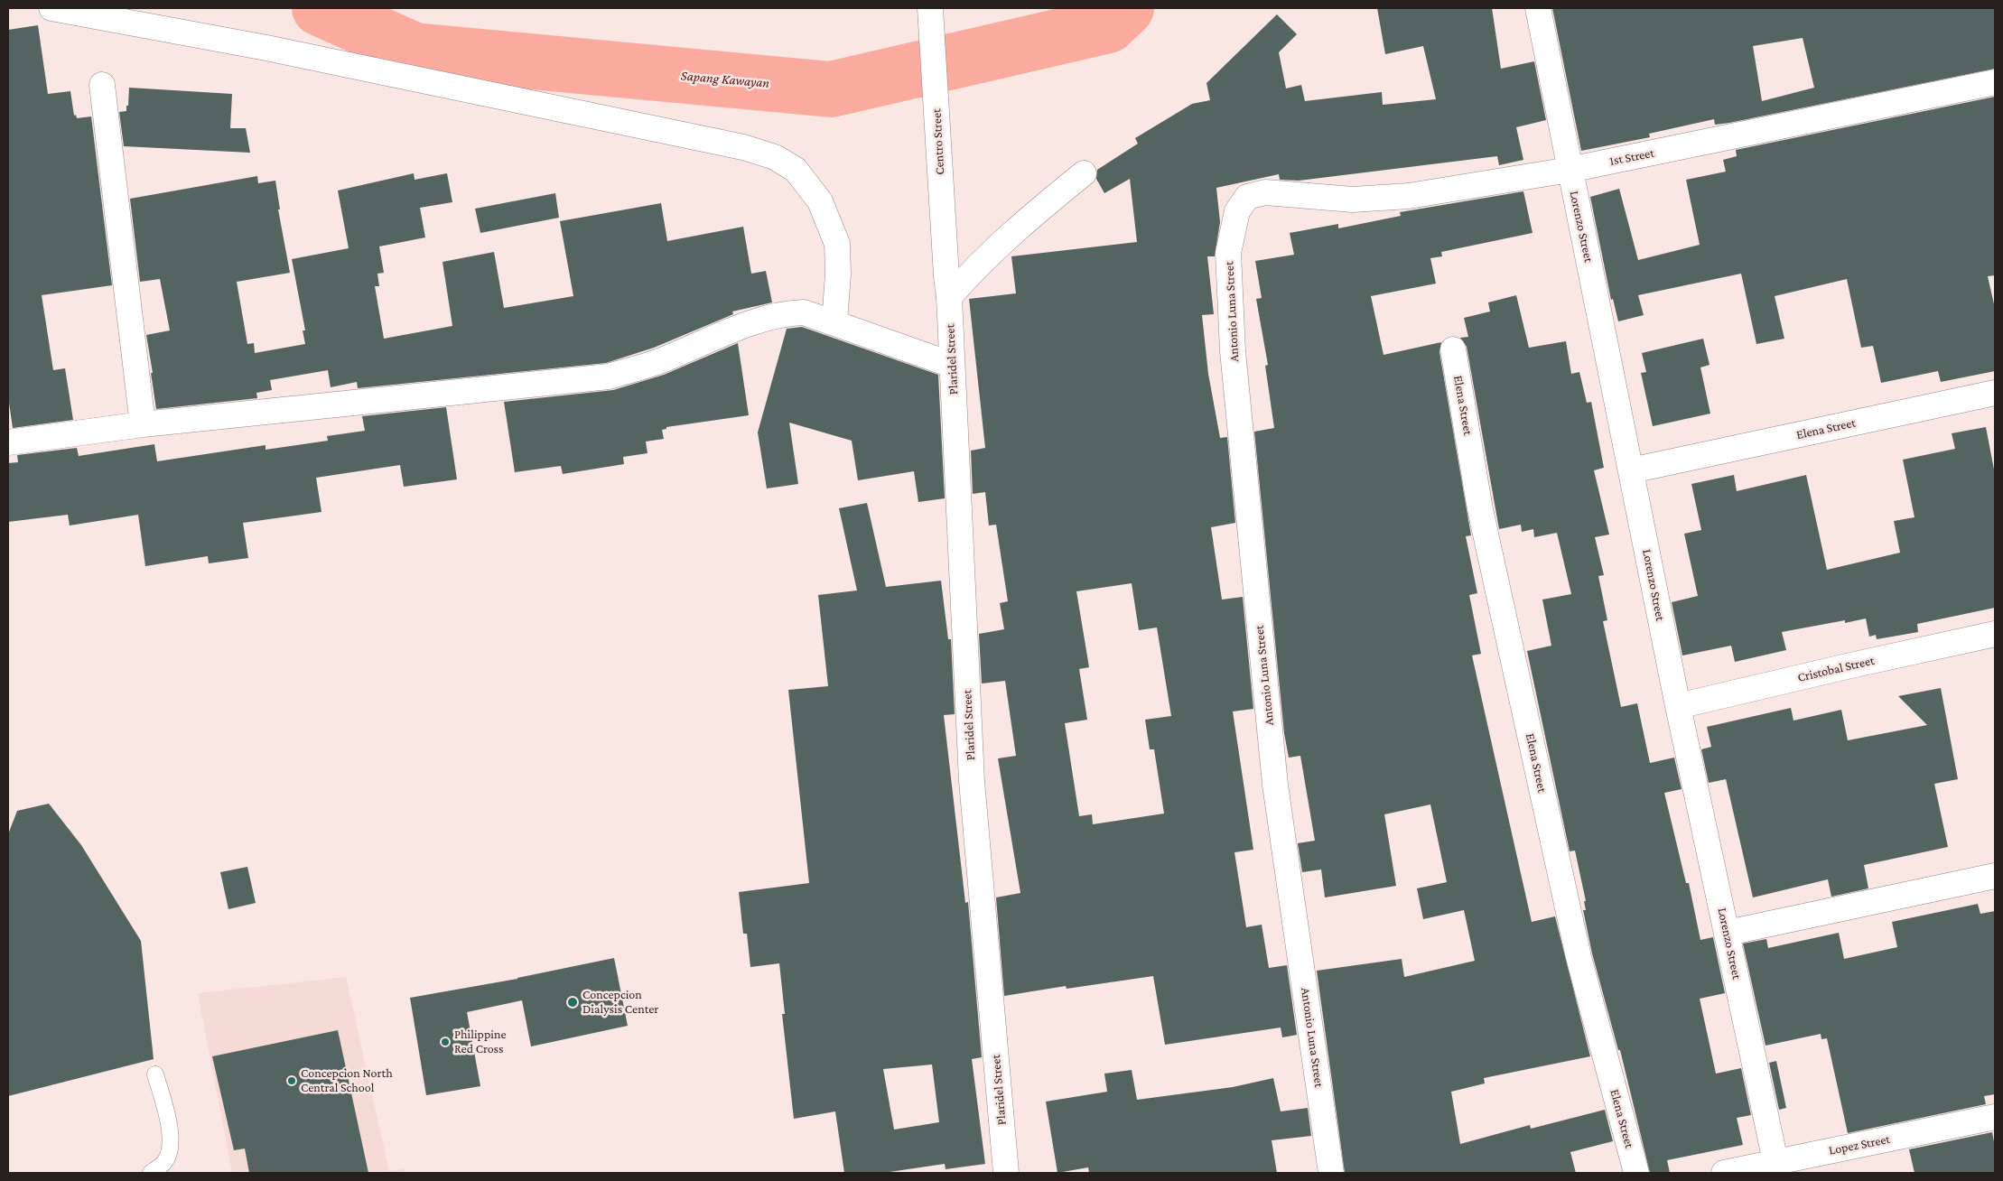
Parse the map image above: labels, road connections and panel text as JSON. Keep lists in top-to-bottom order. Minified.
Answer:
{"streets":{"street":["Centro Street","1st Street","Lorenzo Street","Antonio Luna Street","Plaridel Street","Elena Street","Cristobal Street","Lopez Street"]},"crossings":[["Centro Street","Plaridel Street"],["1st Street","Lorenzo Street"],["1st Street","Antonio Luna Street"],["Lorenzo Street","Elena Street"],["Lorenzo Street","Cristobal Street"],["Lorenzo Street","Lopez Street"]],"water":["Sapang Kawayan"],"places":["Concepcion Dialysis Center","Philippine Red Cross","Concepcion North Central School"]}
